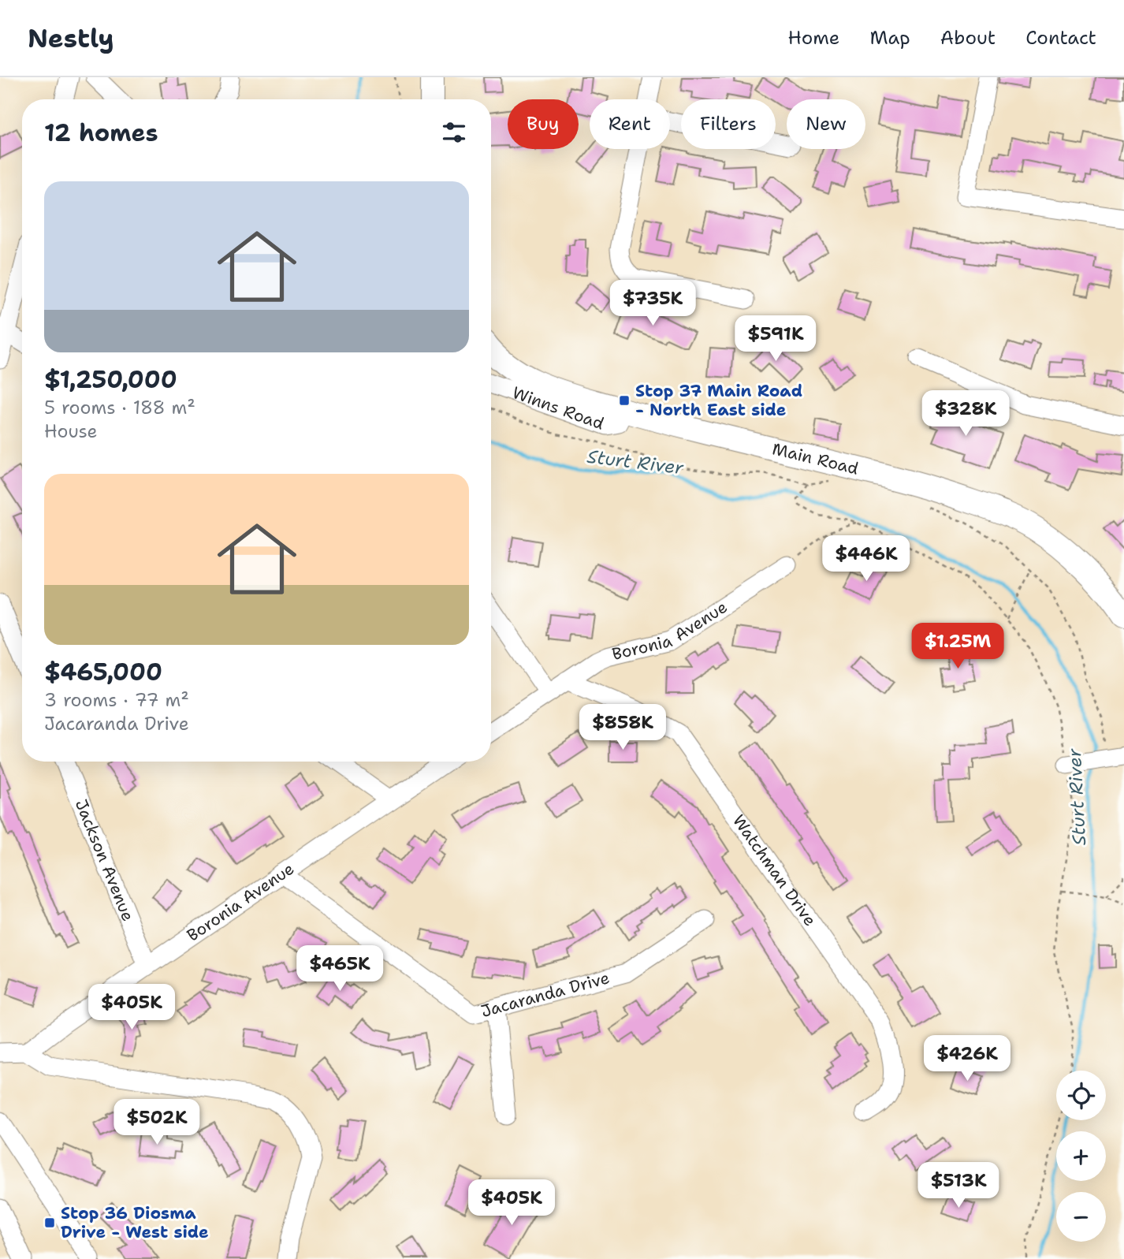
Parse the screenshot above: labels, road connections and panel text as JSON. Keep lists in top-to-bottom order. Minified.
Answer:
{"streets":{"main road":["Main Road"],"street":["Winns Road","Boronia Avenue","Jackson Avenue","Watchman Drive","Jacaranda Drive"]},"crossings":[["Winns Road","Main Road"],["Boronia Avenue","Jackson Avenue"],["Boronia Avenue","Watchman Drive"],["Boronia Avenue","Jacaranda Drive"]],"water":["Sturt River"],"places":{"transit":["Stop 37 Main Road - North East side","Stop 36 Diosma Drive - West side"]},"page":{"header":"Nestly","nav":["Home","Map","About","Contact"],"chip":["Buy","Rent","Filters","New"],"heading":"12 homes","list":[{"name":"$1,250,000","note":"5 rooms · 188 m² · House"},{"name":"$465,000","note":"3 rooms · 77 m² · Jacaranda Drive"}],"price":["$735K","$591K","$328K","$446K","$1.25M","$858K","$465K","$405K","$426K","$502K","$513K","$405K"],"map_buttons":["+","−"]}}
